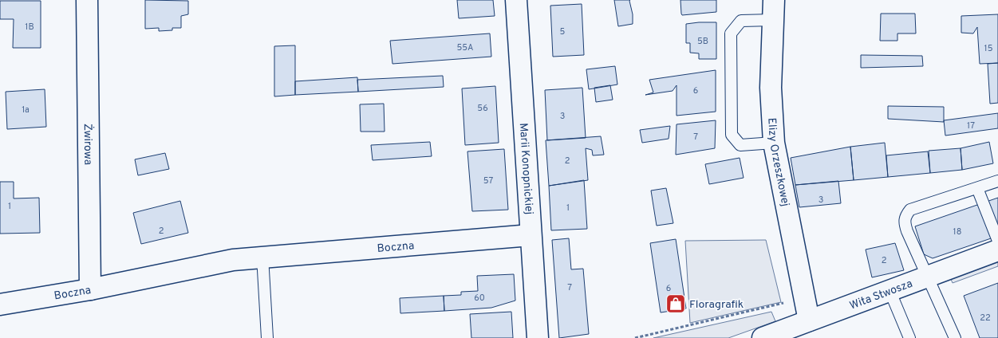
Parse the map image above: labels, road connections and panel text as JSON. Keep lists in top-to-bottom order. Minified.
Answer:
{"streets":{"street":["Żwirowa","Elizy Orzeszkowej","Marii Konopnickiej","Boczna","Wita Stwosza"]},"crossings":[["Żwirowa","Boczna"],["Elizy Orzeszkowej","Wita Stwosza"],["Marii Konopnickiej","Boczna"]],"places":{"shop":["Floragrafik"]},"house_numbers":["1B","5","5B","55A","15","6","56","1a","3","17","7","2","57","3","1","1","2","18","2","7","6","60","22"]}
